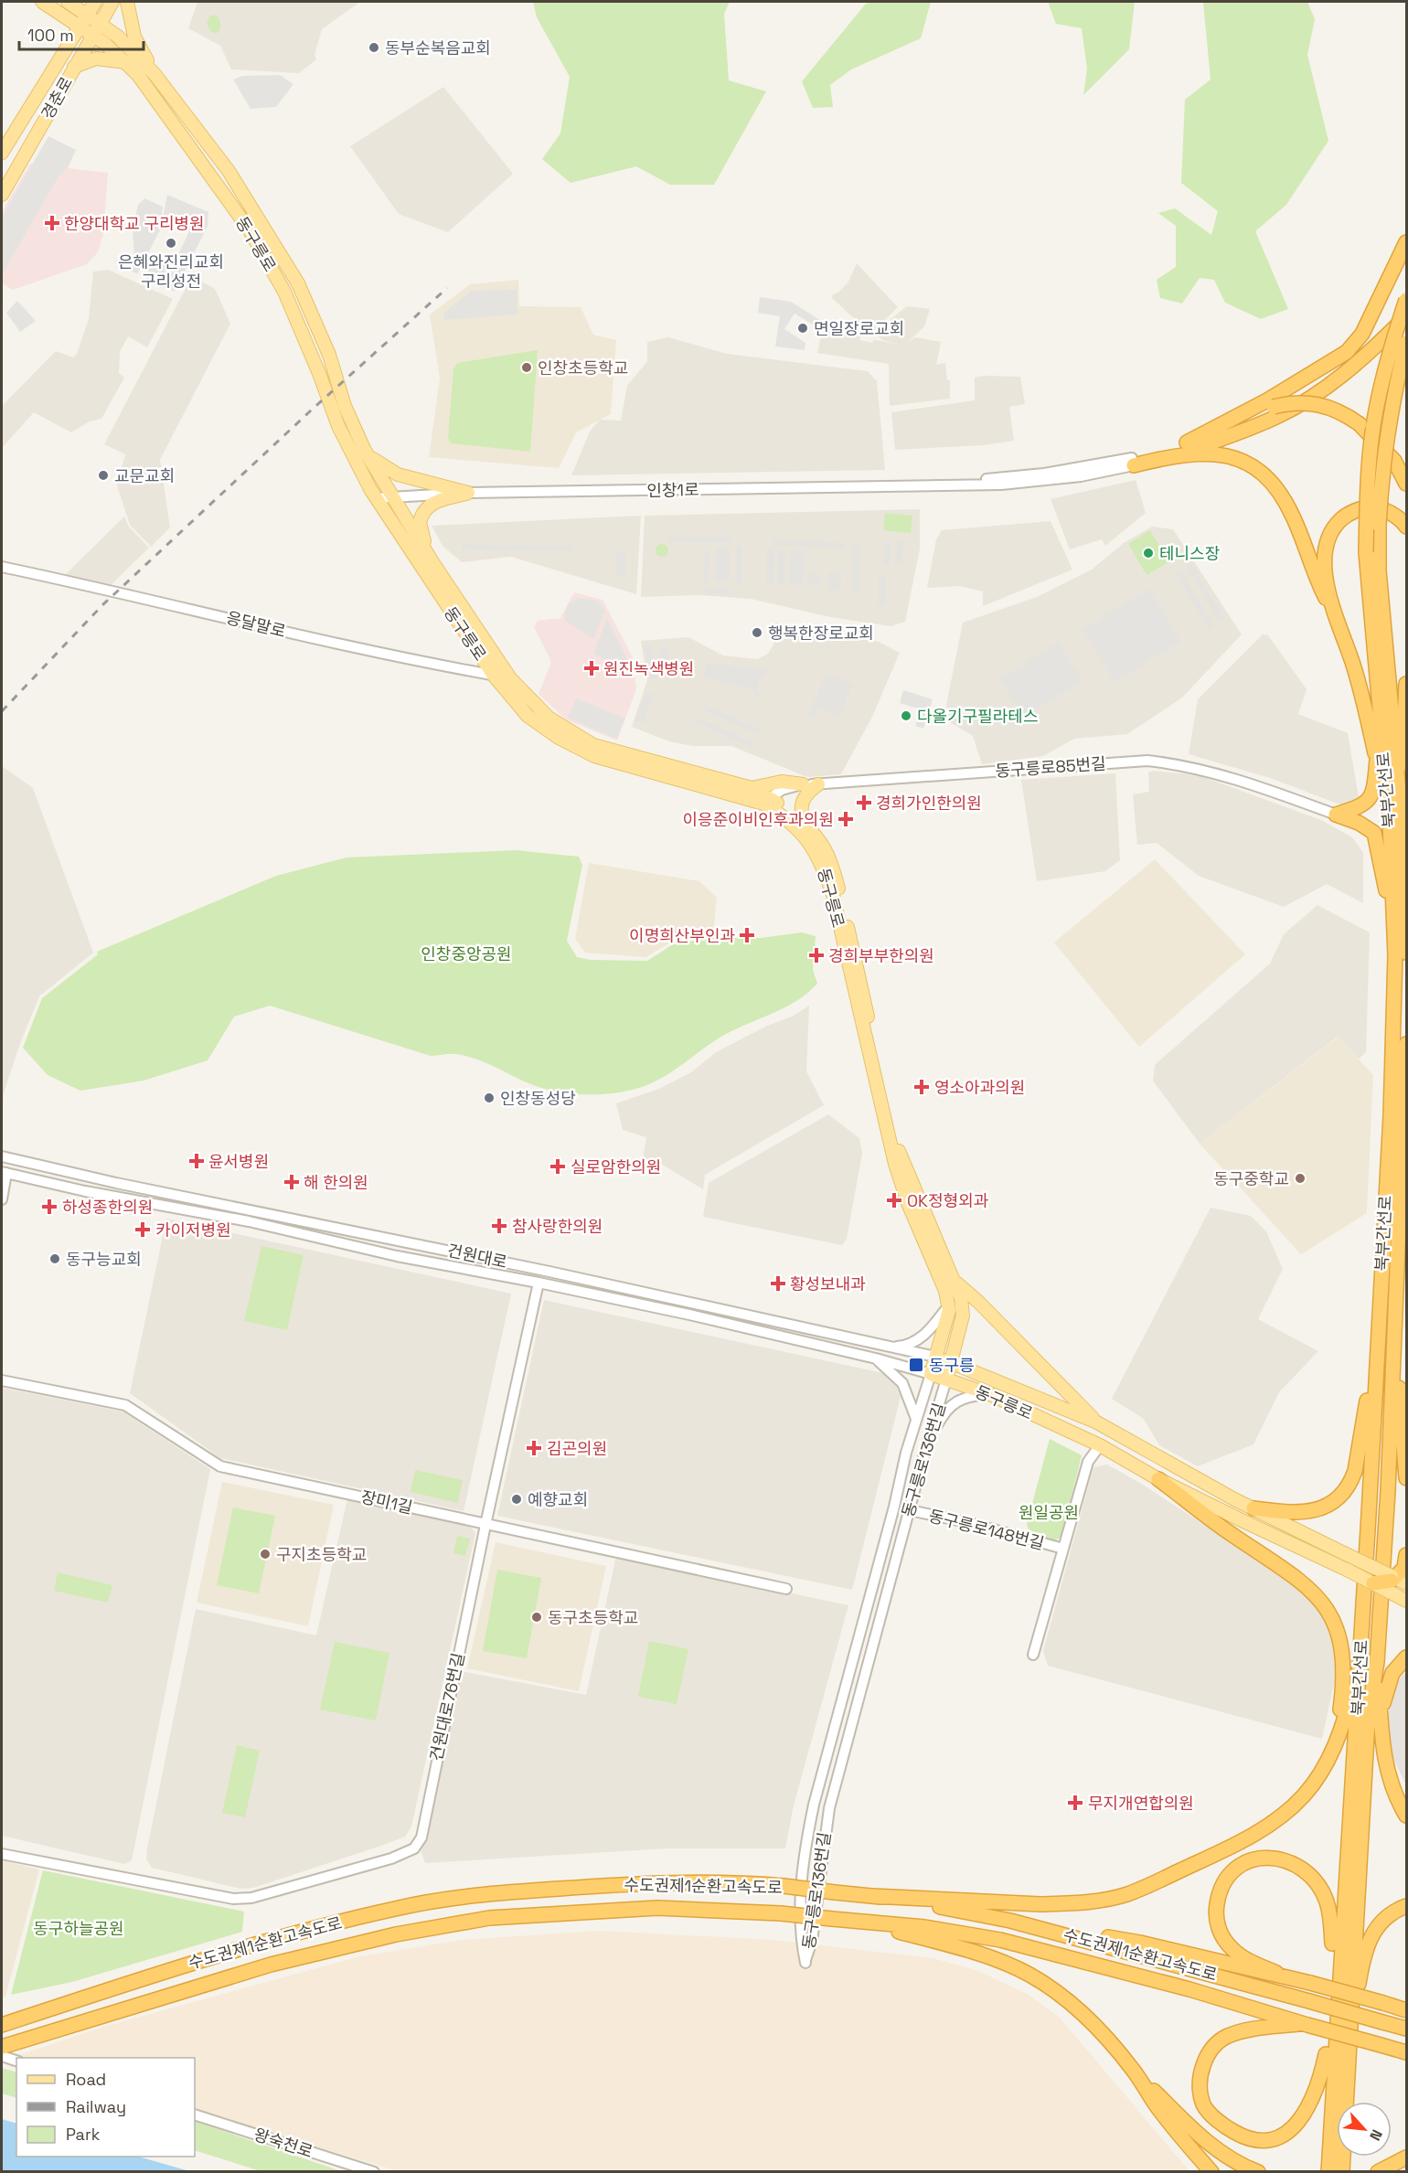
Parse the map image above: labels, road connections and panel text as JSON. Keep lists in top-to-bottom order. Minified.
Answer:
{"streets":{"highway":["북부간선로","수도권제1순환고속도로"],"main road":["경춘로","동구릉로","건원대로","동구릉로136번길"],"street":["인창1로","응달말로","동구릉로85번길","장미1길","동구릉로148번길","건원대로76번길","왕숙천로"]},"crossings":[["경춘로","동구릉로"],["동구릉로","인창1로"],["동구릉로","응달말로"],["동구릉로","동구릉로85번길"],["동구릉로","건원대로"],["동구릉로","동구릉로136번길"],["동구릉로","동구릉로148번길"],["건원대로","동구릉로136번길"],["건원대로","건원대로76번길"],["동구릉로136번길","동구릉로148번길"],["장미1길","건원대로76번길"]],"parks":["인창중앙공원","원일공원","동구하늘공원"],"places":{"other":["동부순복음교회","은혜와진리교회 구리성전","면일장로교회","인창초등학교","교문교회","테니스장","행복한장로교회","다올기구필라테스","인창동성당","동구중학교","동구능교회","예향교회","구지초등학교","동구초등학교"],"health":["한양대학교 구리병원","원진녹색병원","경희가인한의원","이응준이비인후과의원","이명희산부인과","경희부부한의원","영소아과의원","윤서병원","실로암한의원","해 한의원","OK정형외과","하성종한의원","참사랑한의원","카이저병원","황성보내과","김곤의원","무지개연합의원"],"transit":["동구릉"]},"legend":["Road","Railway","Park"],"scale_bar":"100 m","north":"bottom right"}
